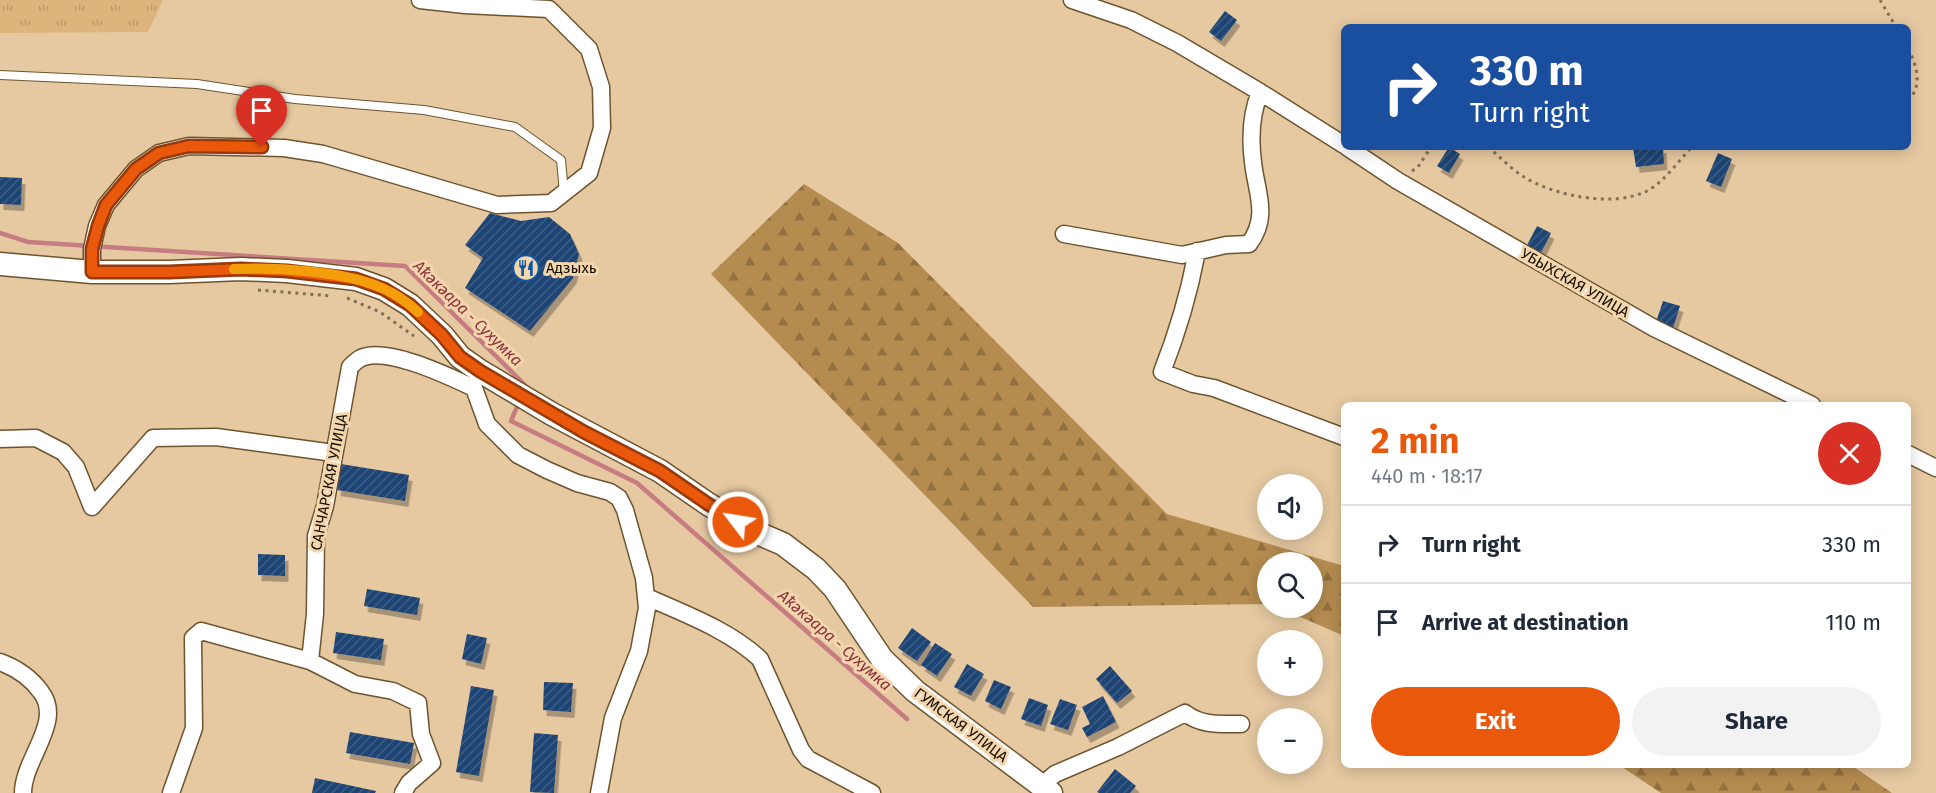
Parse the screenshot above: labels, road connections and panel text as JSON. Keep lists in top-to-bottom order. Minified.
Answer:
{"streets":{"street":["УБЫХСКАЯ УЛИЦА","САНЧАРСКАЯ УЛИЦА","ГУМСКАЯ УЛИЦА"]},"water":["Аҟәкәара - Сухумка"],"places":{"restaurant":["Адзыхь"]},"page":{"turn":["330 m","Turn right"],"heading":["2 min","440 m · 18:17"],"map_buttons":["+","−"],"list":[{"name":"Turn right","value":"330 m"},{"name":"Arrive at destination","value":"110 m"}],"buttons":["Exit","Share"]}}
